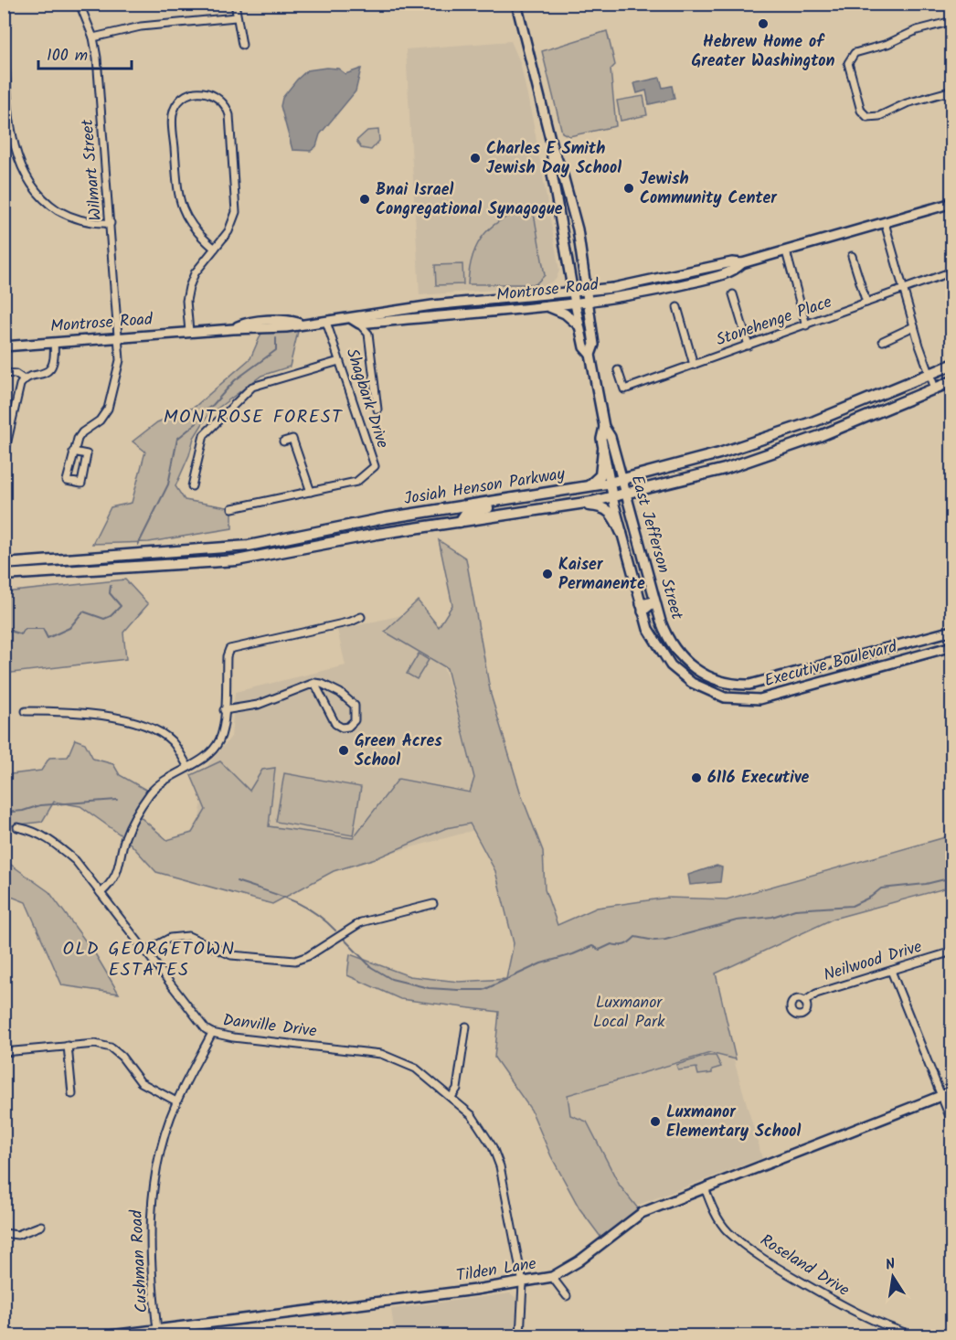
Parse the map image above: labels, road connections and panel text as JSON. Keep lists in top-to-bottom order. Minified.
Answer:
{"streets":{"main road":["Josiah Henson Parkway"],"street":["Wilmart Street","Montrose Road","Stonehenge Place","Shagbark Drive","East Jefferson Street","Executive Boulevard","Neilwood Drive","Danville Drive","Cushman Road","Roseland Drive","Tilden Lane"]},"crossings":[["Wilmart Street","Montrose Road"],["Montrose Road","Shagbark Drive"],["Montrose Road","East Jefferson Street"],["Josiah Henson Parkway","East Jefferson Street"],["East Jefferson Street","Executive Boulevard"],["Danville Drive","Cushman Road"],["Danville Drive","Tilden Lane"],["Cushman Road","Tilden Lane"],["Roseland Drive","Tilden Lane"]],"districts":["MONTROSE FOREST","OLD GEORGETOWN ESTATES"],"parks":["Luxmanor Local Park"],"places":["Hebrew Home of Greater Washington","Charles E Smith Jewish Day School","Jewish Community Center","Bnai Israel Congregational Synagogue","Kaiser Permanente","Green Acres School","6116 Executive","Luxmanor Elementary School"],"scale_bar":"100 m","north":"top"}
